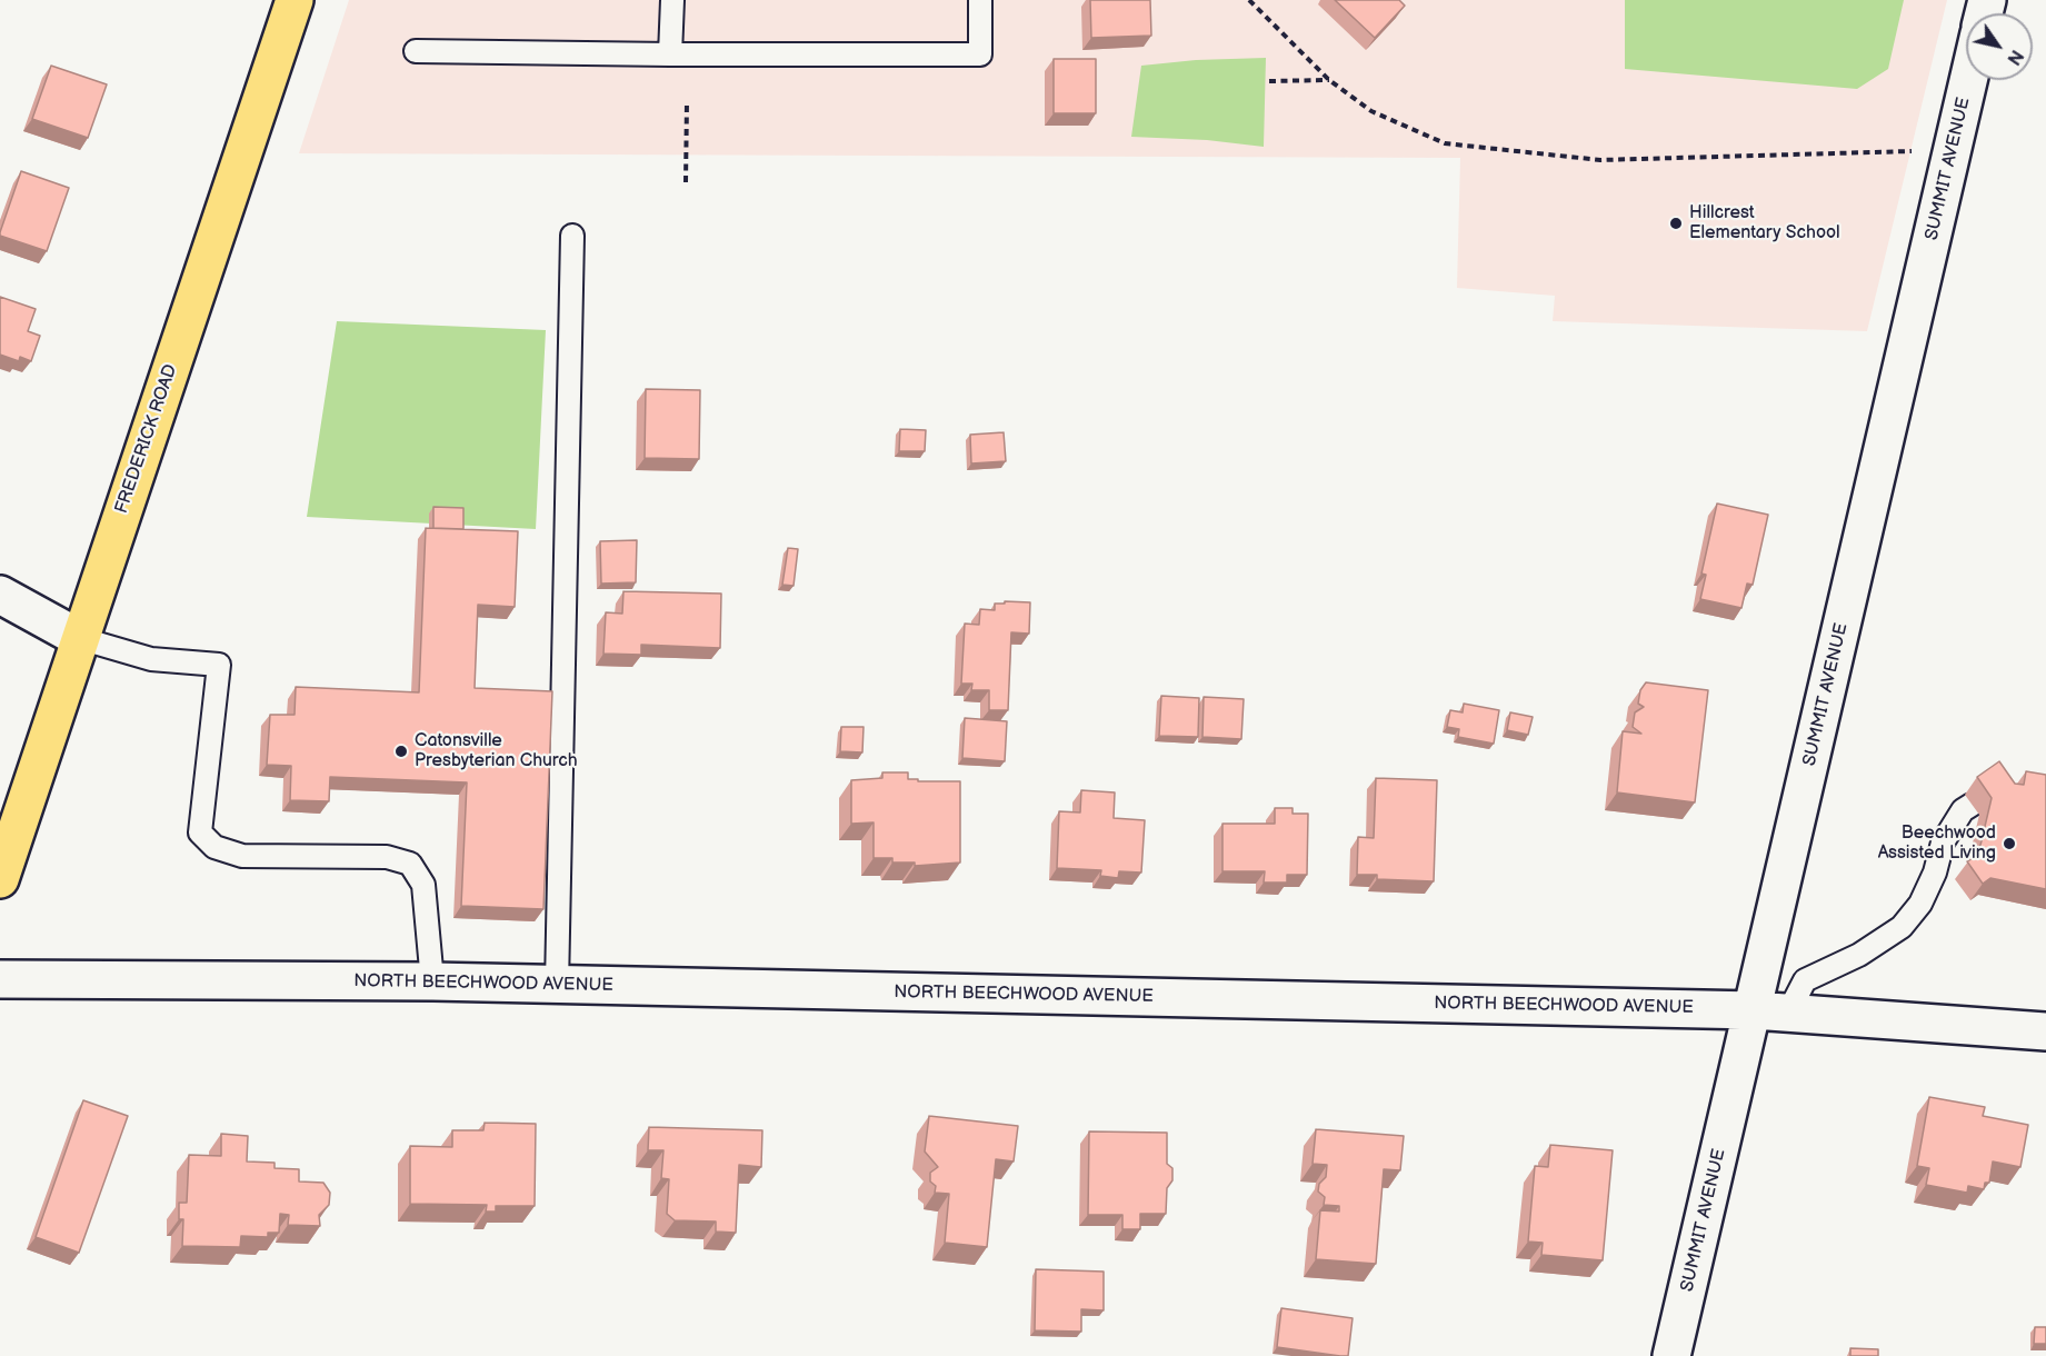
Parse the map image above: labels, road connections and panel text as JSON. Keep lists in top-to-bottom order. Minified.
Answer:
{"streets":{"main road":["FREDERICK ROAD"],"street":["SUMMIT AVENUE","NORTH BEECHWOOD AVENUE"]},"crossings":[["SUMMIT AVENUE","NORTH BEECHWOOD AVENUE"]],"places":["Hillcrest Elementary School","Catonsville Presbyterian Church","Beechwood Assisted Living"],"north":"bottom right"}
